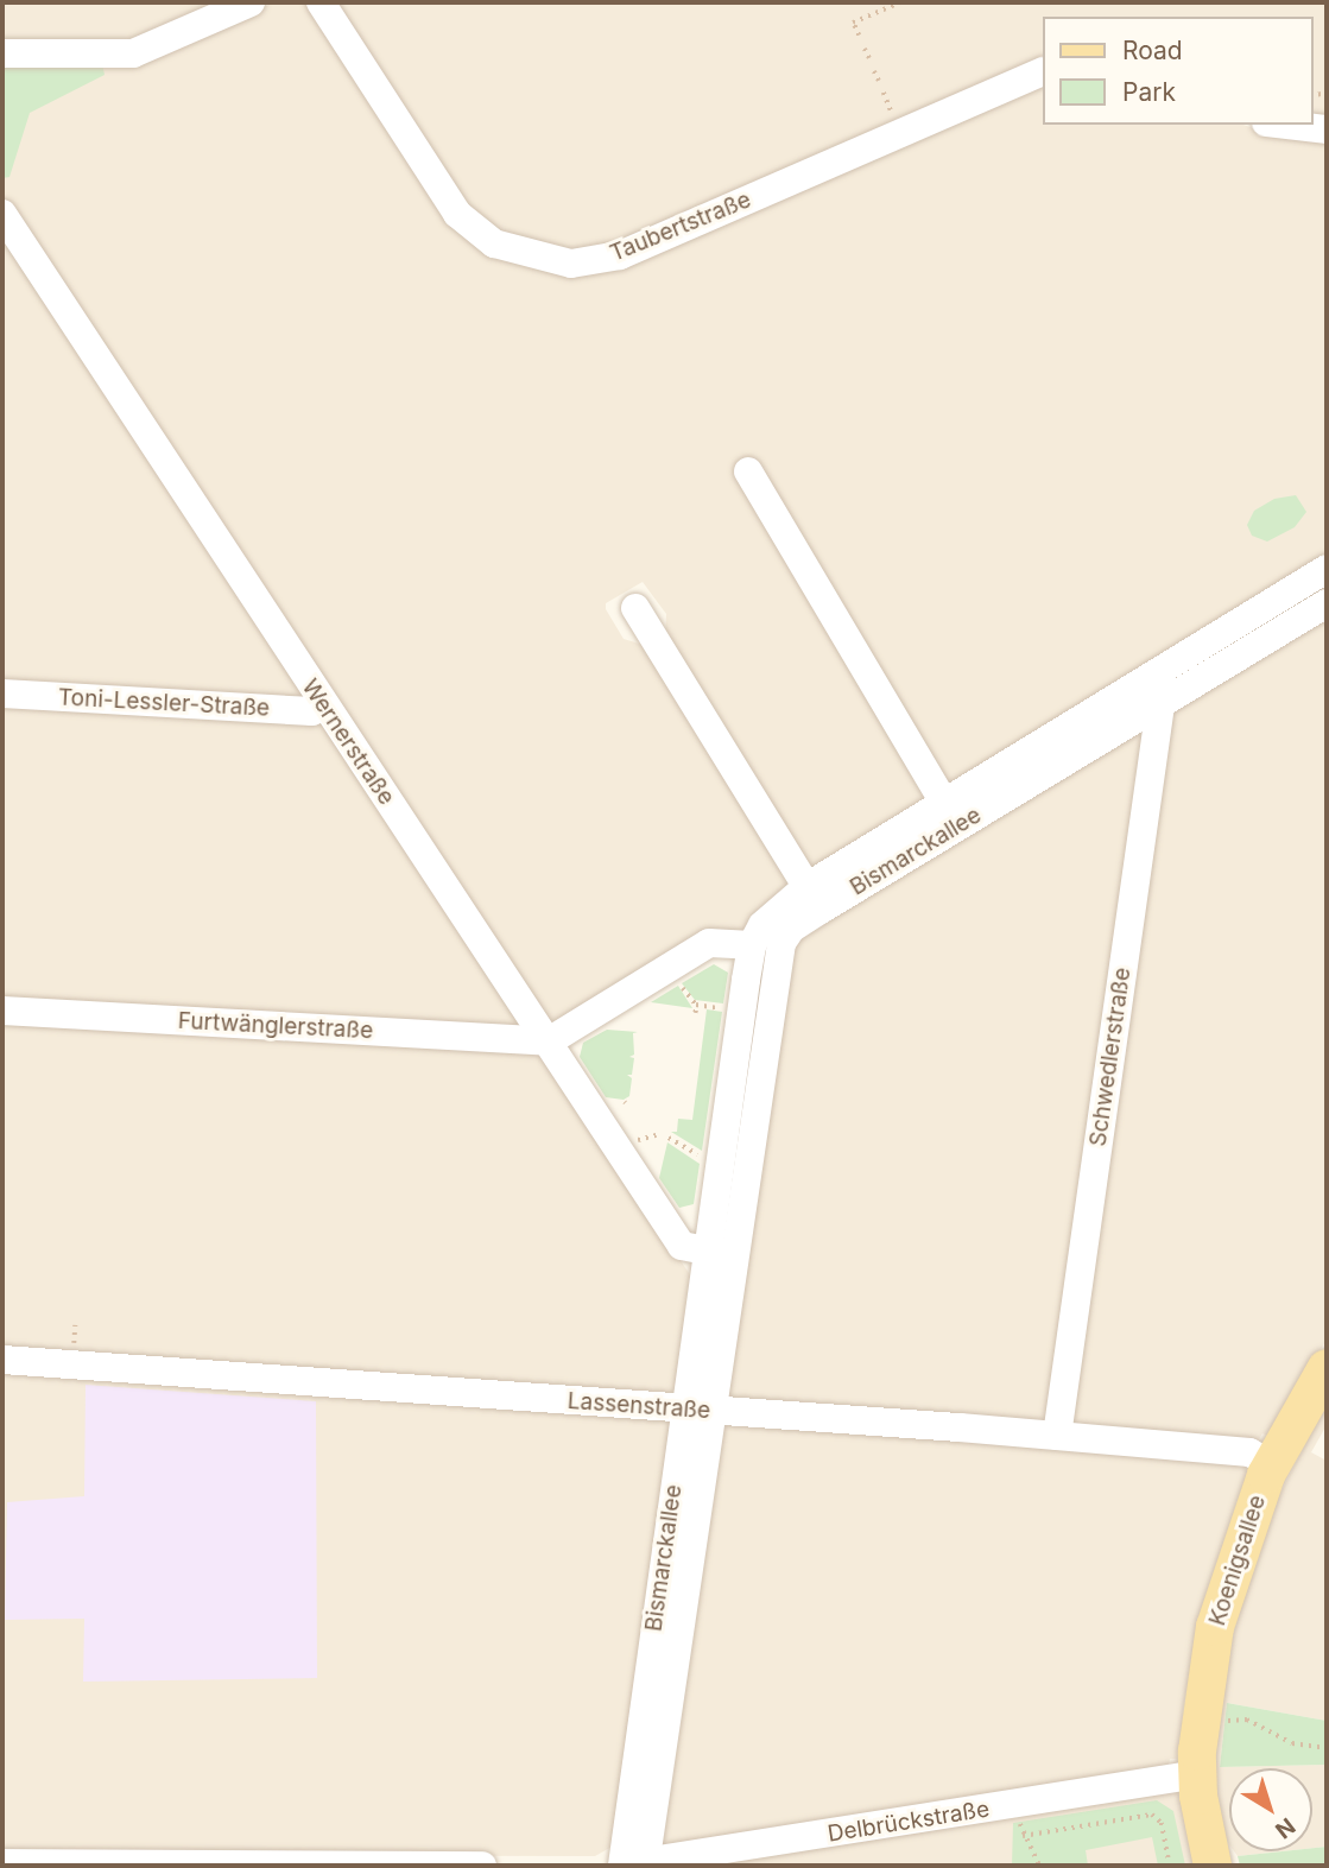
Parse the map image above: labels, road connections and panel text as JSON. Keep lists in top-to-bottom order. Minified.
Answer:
{"streets":{"main road":["Koenigsallee"],"street":["Taubertstraße","Toni-Lessler-Straße","Wernerstraße","Bismarckallee","Furtwänglerstraße","Schwedlerstraße","Lassenstraße","Delbrückstraße"]},"crossings":[["Toni-Lessler-Straße","Wernerstraße"],["Wernerstraße","Bismarckallee"],["Wernerstraße","Furtwänglerstraße"],["Bismarckallee","Schwedlerstraße"],["Bismarckallee","Lassenstraße"],["Bismarckallee","Delbrückstraße"],["Schwedlerstraße","Lassenstraße"],["Lassenstraße","Koenigsallee"],["Koenigsallee","Delbrückstraße"]],"legend":["Road","Park"],"north":"bottom right"}
